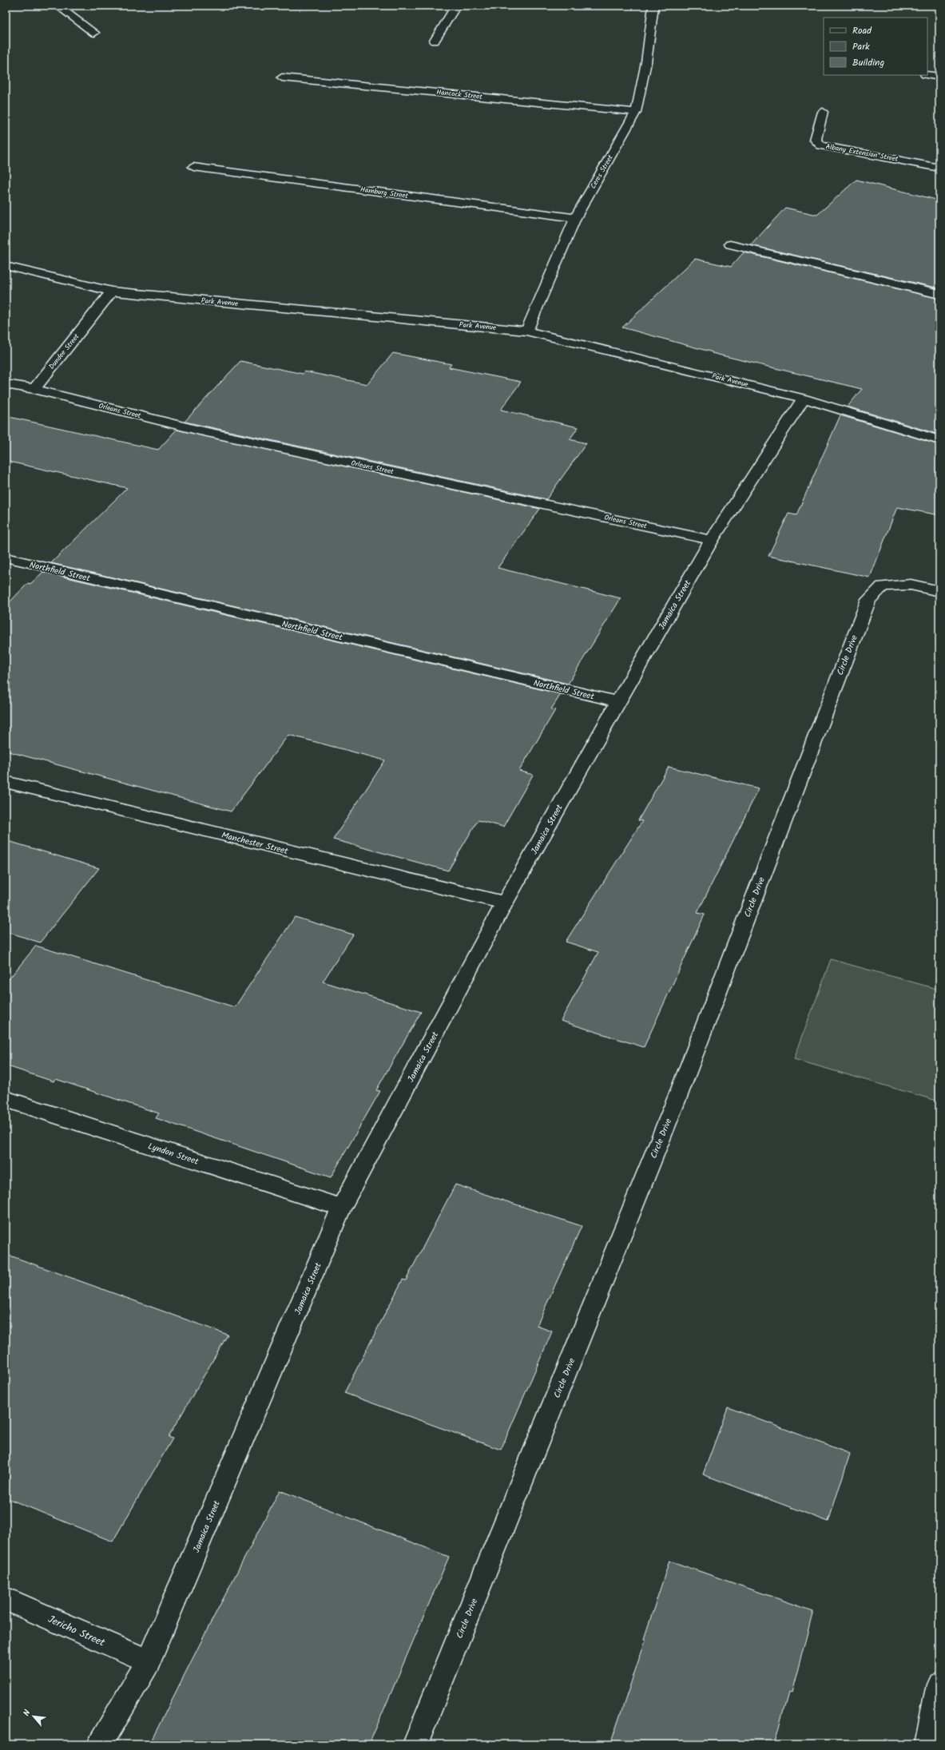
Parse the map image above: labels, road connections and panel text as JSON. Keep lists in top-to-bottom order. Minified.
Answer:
{"streets":{"street":["Hancock Street","Albany Extension Street","Ceres Street","Hamburg Street","Park Avenue","Dundee Street","Orleans Street","Northfield Street","Jamaica Street","Circle Drive","Manchester Street","Lyndon Street","Jericho Street"]},"crossings":[["Hancock Street","Ceres Street"],["Ceres Street","Hamburg Street"],["Ceres Street","Park Avenue"],["Park Avenue","Dundee Street"],["Park Avenue","Jamaica Street"],["Dundee Street","Orleans Street"],["Orleans Street","Jamaica Street"],["Northfield Street","Jamaica Street"],["Jamaica Street","Manchester Street"],["Jamaica Street","Lyndon Street"],["Jamaica Street","Jericho Street"]],"legend":["Road","Park","Building"],"north":"top left"}
